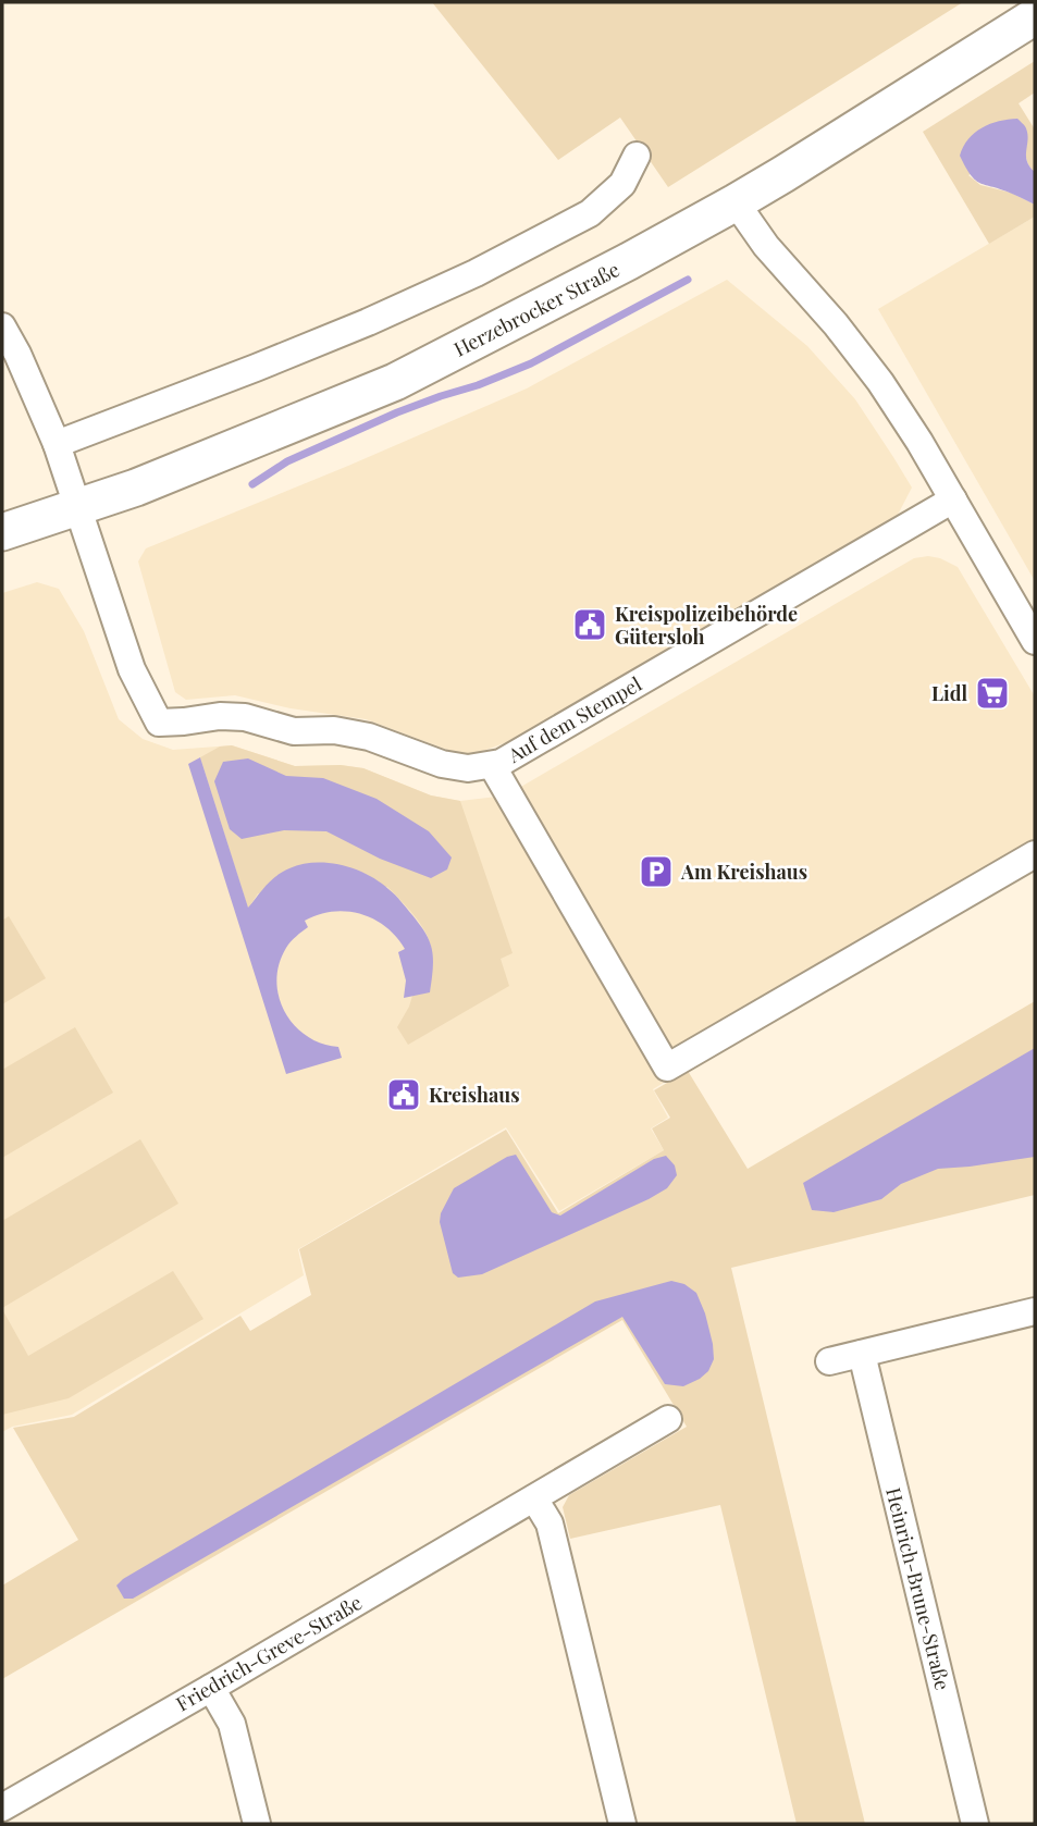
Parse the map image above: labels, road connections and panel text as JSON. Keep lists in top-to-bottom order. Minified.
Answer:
{"streets":{"main road":["Herzebrocker Straße"],"street":["Auf dem Stempel","Heinrich-Brune-Straße","Friedrich-Greve-Straße"]},"crossings":[["Herzebrocker Straße","Auf dem Stempel"]],"places":{"public building":["Kreispolizeibehörde Gütersloh","Kreishaus"],"supermarket":["Lidl"],"parking":["Am Kreishaus"]}}
